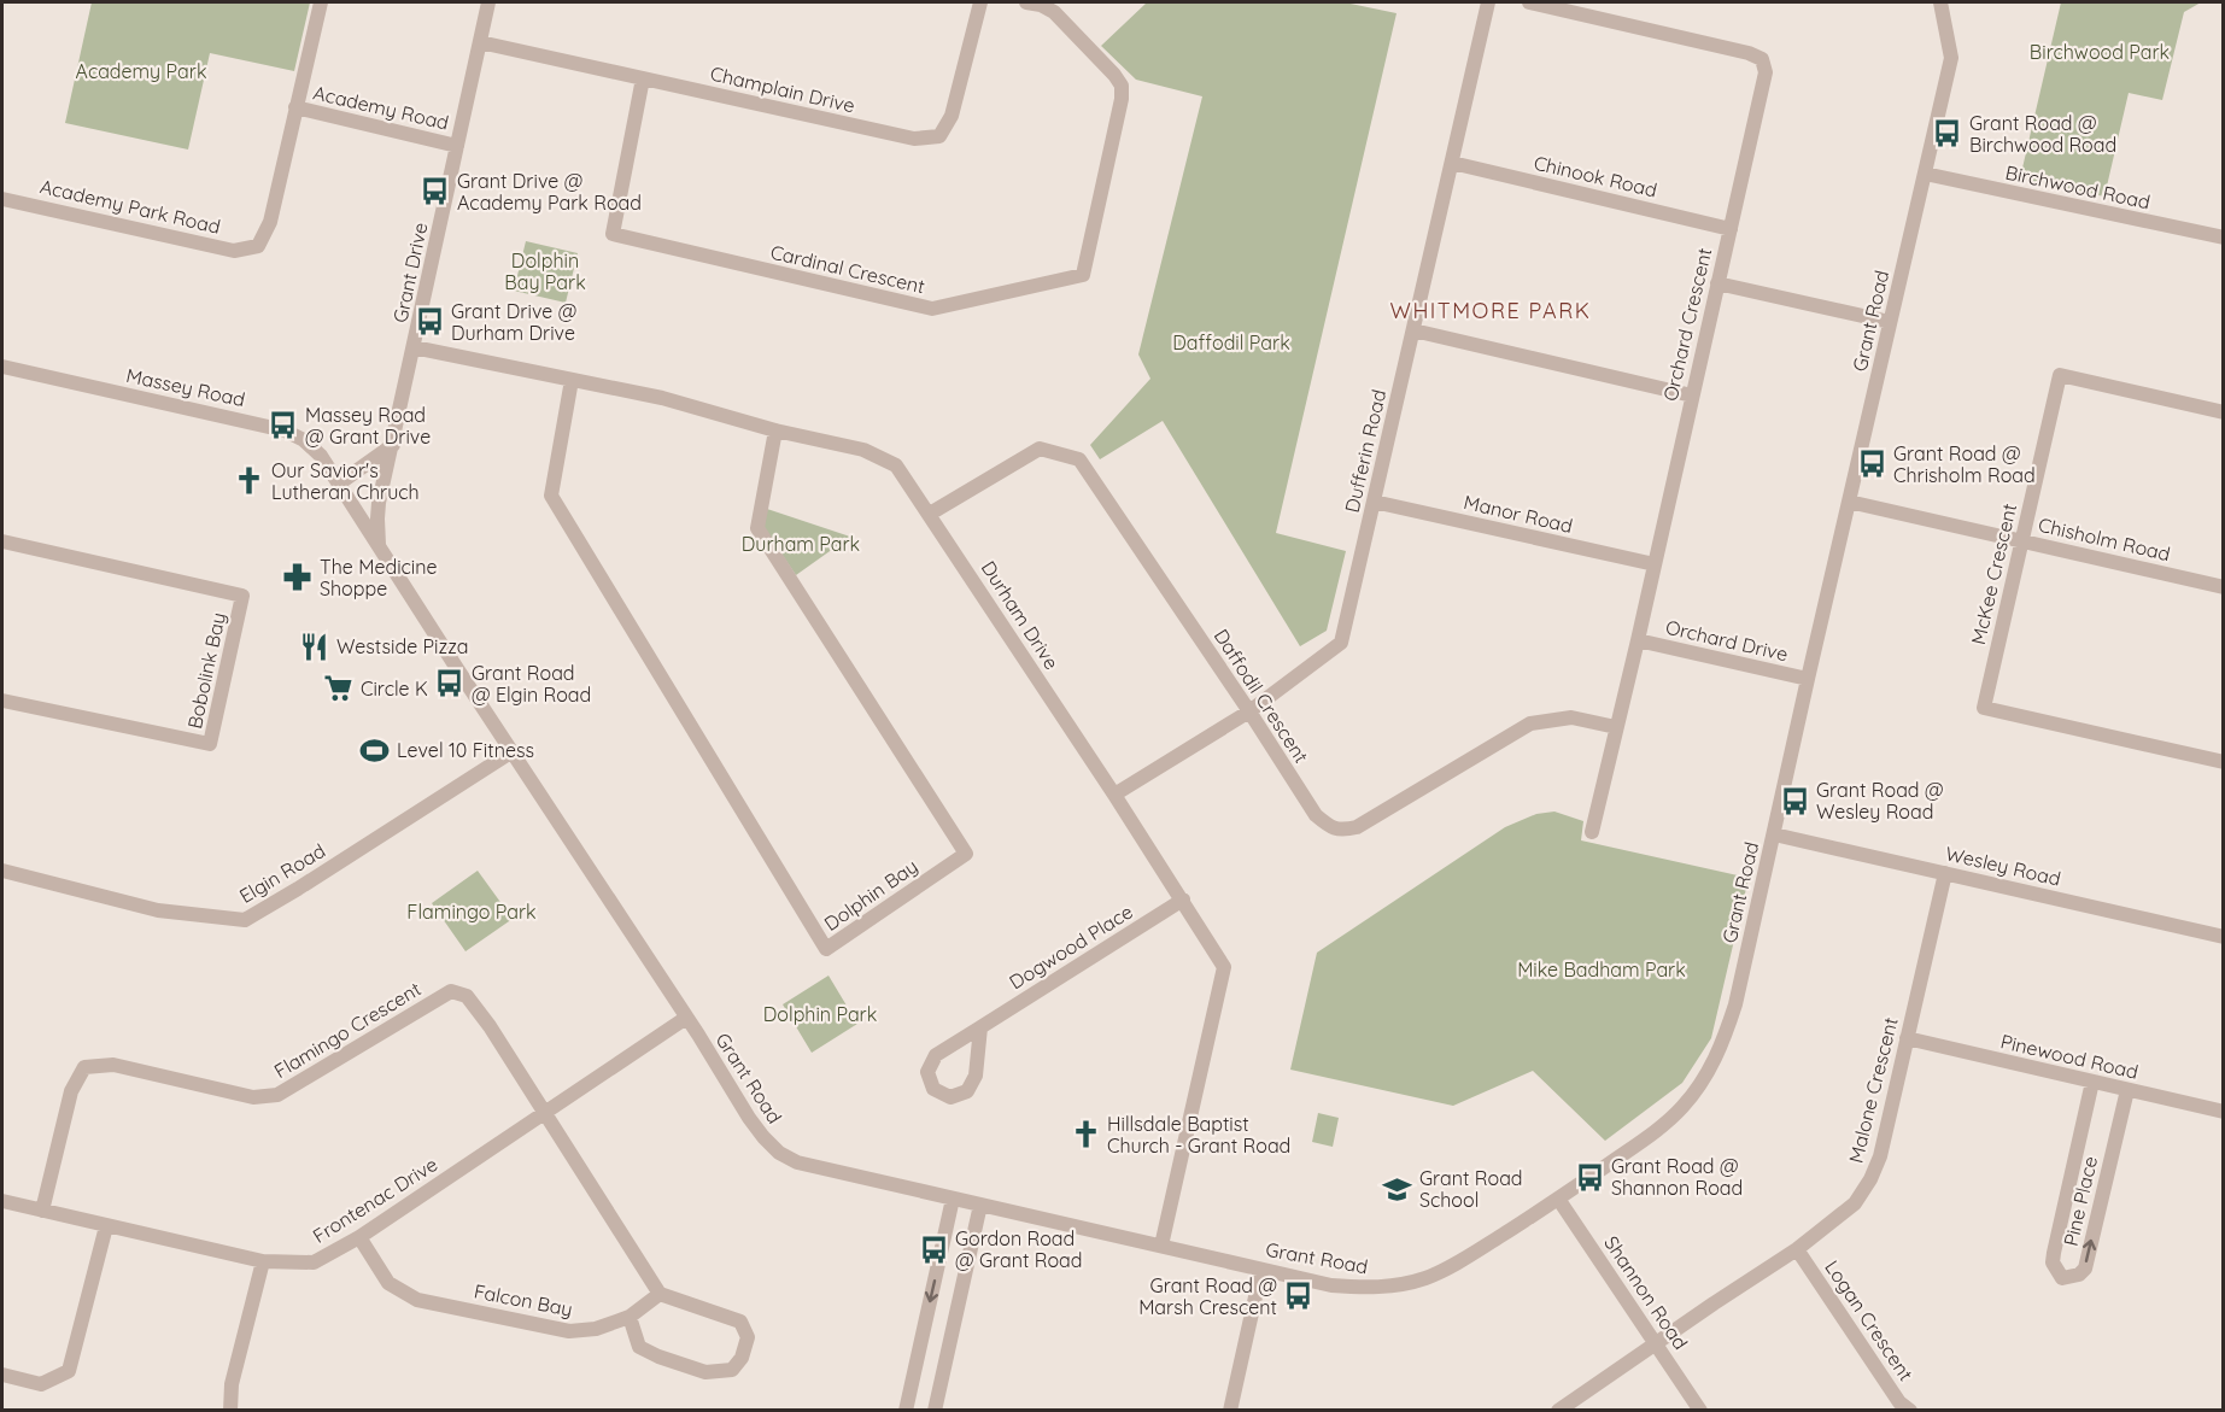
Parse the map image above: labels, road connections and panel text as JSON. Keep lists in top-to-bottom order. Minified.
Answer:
{"streets":{"street":["Champlain Drive","Academy Road","Chinook Road","Birchwood Road","Academy Park Road","Cardinal Crescent","Grant Drive","Grant Road","Orchard Crescent","Massey Road","Dufferin Road","Manor Road","Chisholm Road","McKee Crescent","Durham Drive","Orchard Drive","Bobolink Bay","Daffodil Crescent","Wesley Road","Elgin Road","Dolphin Bay","Dogwood Place","Flamingo Crescent","Pinewood Road","Malone Crescent","Frontenac Drive","Pine Place","Shannon Road","Falcon Bay","Logan Crescent"]},"crossings":[["Champlain Drive","Cardinal Crescent"],["Champlain Drive","Grant Drive"],["Academy Road","Academy Park Road"],["Academy Road","Grant Drive"],["Chinook Road","Orchard Crescent"],["Chinook Road","Dufferin Road"],["Birchwood Road","Grant Road"],["Grant Drive","Grant Road"],["Grant Drive","Durham Drive"],["Grant Road","Massey Road"],["Grant Road","Chisholm Road"],["Grant Road","Durham Drive"],["Grant Road","Orchard Drive"],["Grant Road","Wesley Road"],["Grant Road","Elgin Road"],["Grant Road","Frontenac Drive"],["Grant Road","Shannon Road"],["Orchard Crescent","Manor Road"],["Orchard Crescent","Orchard Drive"],["Orchard Crescent","Daffodil Crescent"],["Dufferin Road","Manor Road"],["Dufferin Road","Durham Drive"],["Dufferin Road","Daffodil Crescent"],["Chisholm Road","McKee Crescent"],["Durham Drive","Daffodil Crescent"],["Durham Drive","Dolphin Bay"],["Durham Drive","Dogwood Place"],["Wesley Road","Malone Crescent"],["Flamingo Crescent","Frontenac Drive"],["Pinewood Road","Malone Crescent"],["Pinewood Road","Pine Place"],["Malone Crescent","Shannon Road"],["Malone Crescent","Logan Crescent"],["Frontenac Drive","Falcon Bay"]],"districts":["WHITMORE PARK"],"parks":["Birchwood Park","Academy Park","Dolphin Bay Park","Daffodil Park","Durham Park","Flamingo Park","Mike Badham Park","Dolphin Park"],"places":{"bus stop":["Grant Road @ Birchwood Road","Grant Drive @ Academy Park Road","Grant Drive @ Durham Drive","Massey Road @ Grant Drive","Grant Road @ Chrisholm Road","Grant Road @ Elgin Road","Grant Road @ Wesley Road","Grant Road @ Shannon Road","Gordon Road @ Grant Road","Grant Road @ Marsh Crescent"],"church":["Our Savior's Lutheran Chruch","Hillsdale Baptist Church - Grant Road"],"pharmacy":["The Medicine Shoppe"],"restaurant":["Westside Pizza"],"supermarket":["Circle K"],"sports":["Level 10 Fitness"],"school or university":["Grant Road School"]}}
